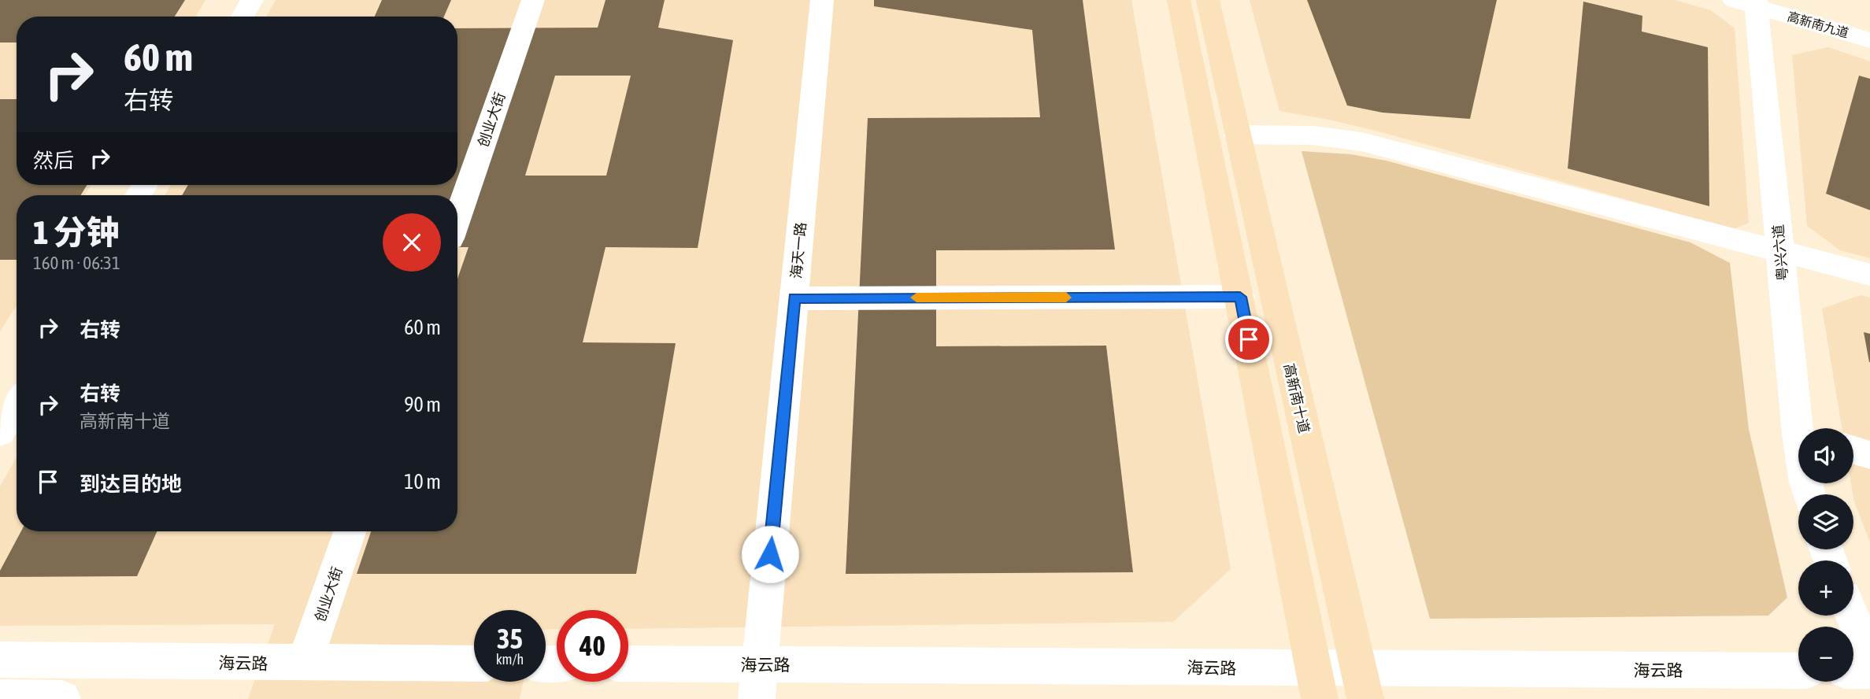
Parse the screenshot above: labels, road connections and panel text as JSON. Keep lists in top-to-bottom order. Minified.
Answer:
{"streets":{"main road":["高新南十道"],"street":["高新南九道","创业大街","海天一路","粤兴六道","海云路"]},"crossings":[["高新南九道","粤兴六道"],["创业大街","海云路"],["海天一路","海云路"],["高新南十道","海云路"]],"page":{"turn":["60 m","右转"],"then":"然后","heading":["1 分钟","160 m · 06:31"],"list":[{"name":"右转","value":"60 m"},{"name":"右转","note":"高新南十道","value":"90 m"},{"name":"到达目的地","value":"10 m"}],"map_buttons":["+","−"],"speed":"35 km/h","limit":"40"}}
